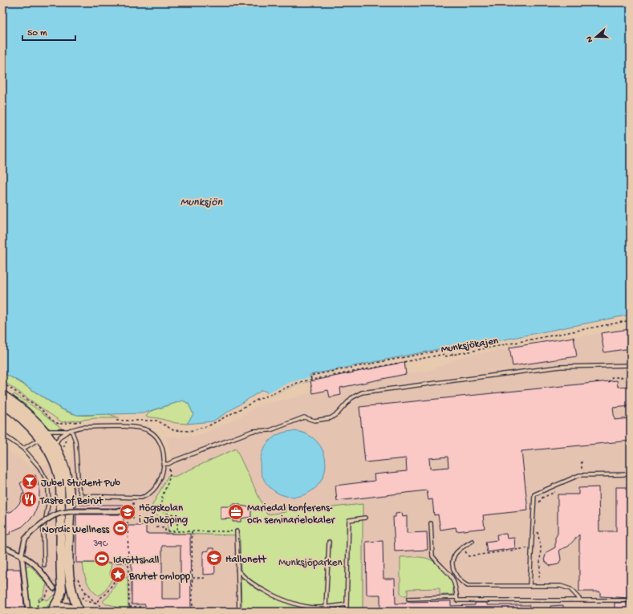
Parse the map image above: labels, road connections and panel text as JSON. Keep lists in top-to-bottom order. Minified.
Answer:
{"streets":{"path":["Munksjökajen"]},"water":["Munksjön"],"parks":["Munksjöparken"],"places":{"bar":["Jubel Student Pub"],"restaurant":["Taste of Beirut"],"school or university":["Högskolan i Jönköping","Hallonett"],"office":["Mariedal konferens- och seminarielokaler"],"sports":["Nordic Wellness","Idrottshall"],"place":["Brutet omlopp"]},"house_numbers":["39C"],"scale_bar":"50 m","north":"left"}
